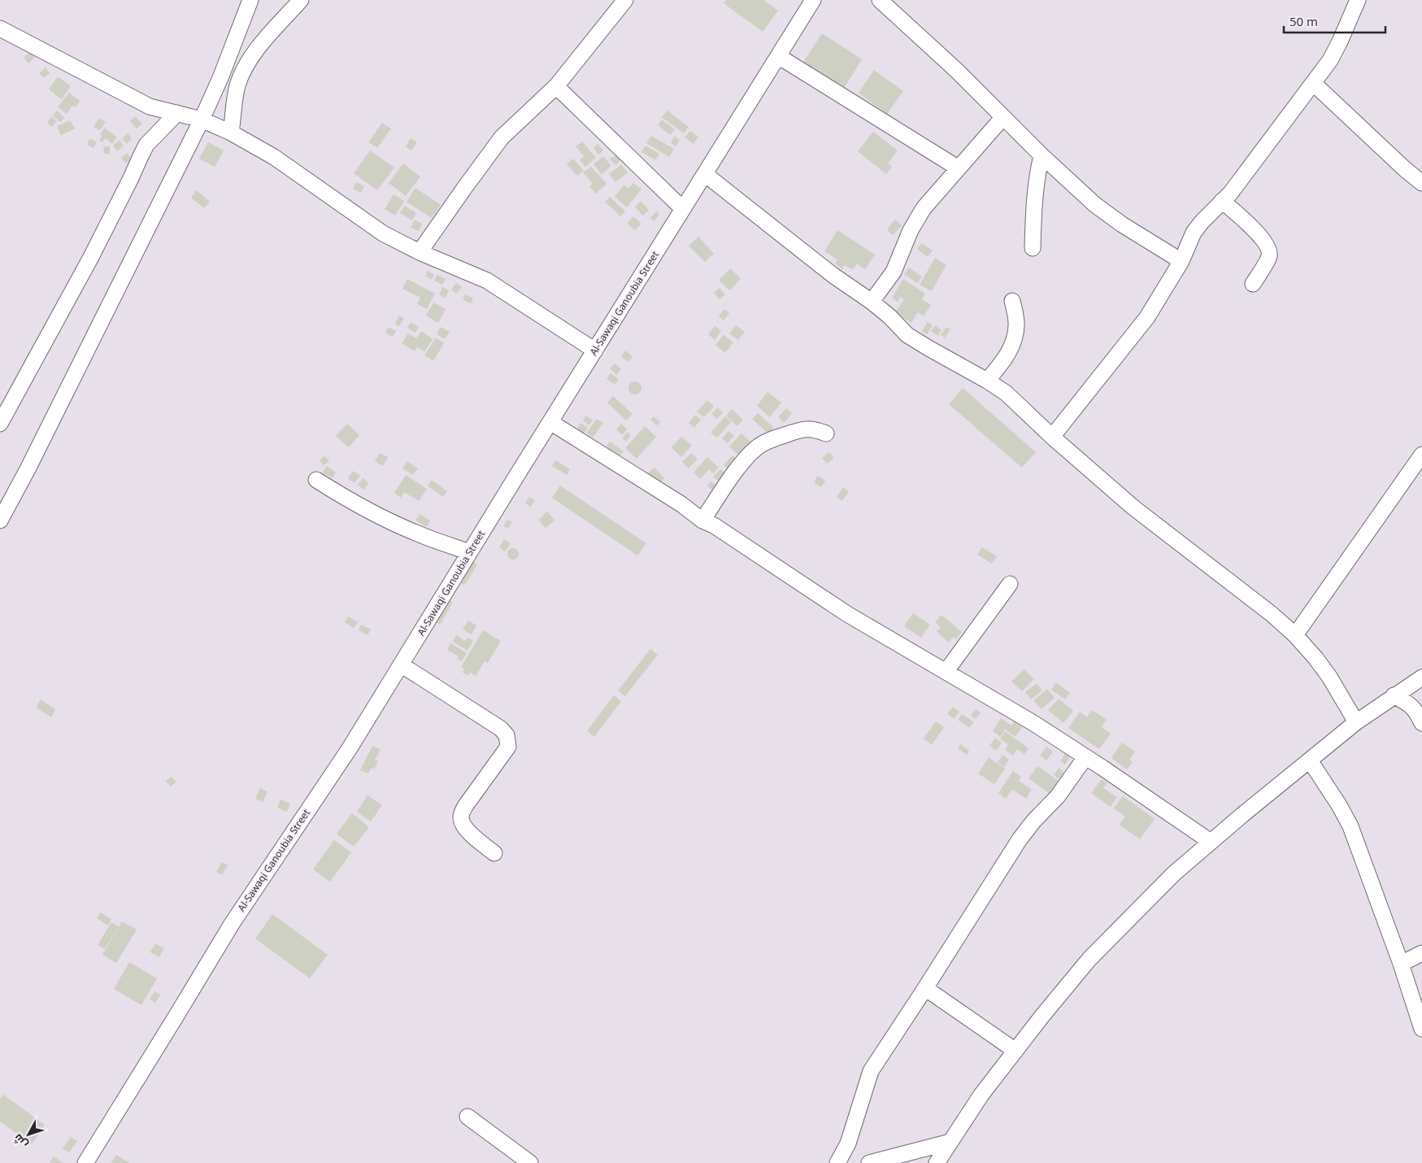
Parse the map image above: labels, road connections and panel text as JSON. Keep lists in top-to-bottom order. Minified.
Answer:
{"streets":{"street":["Al-Sawaqi Ganoubia Street"]},"scale_bar":"50 m","north":"bottom left"}
